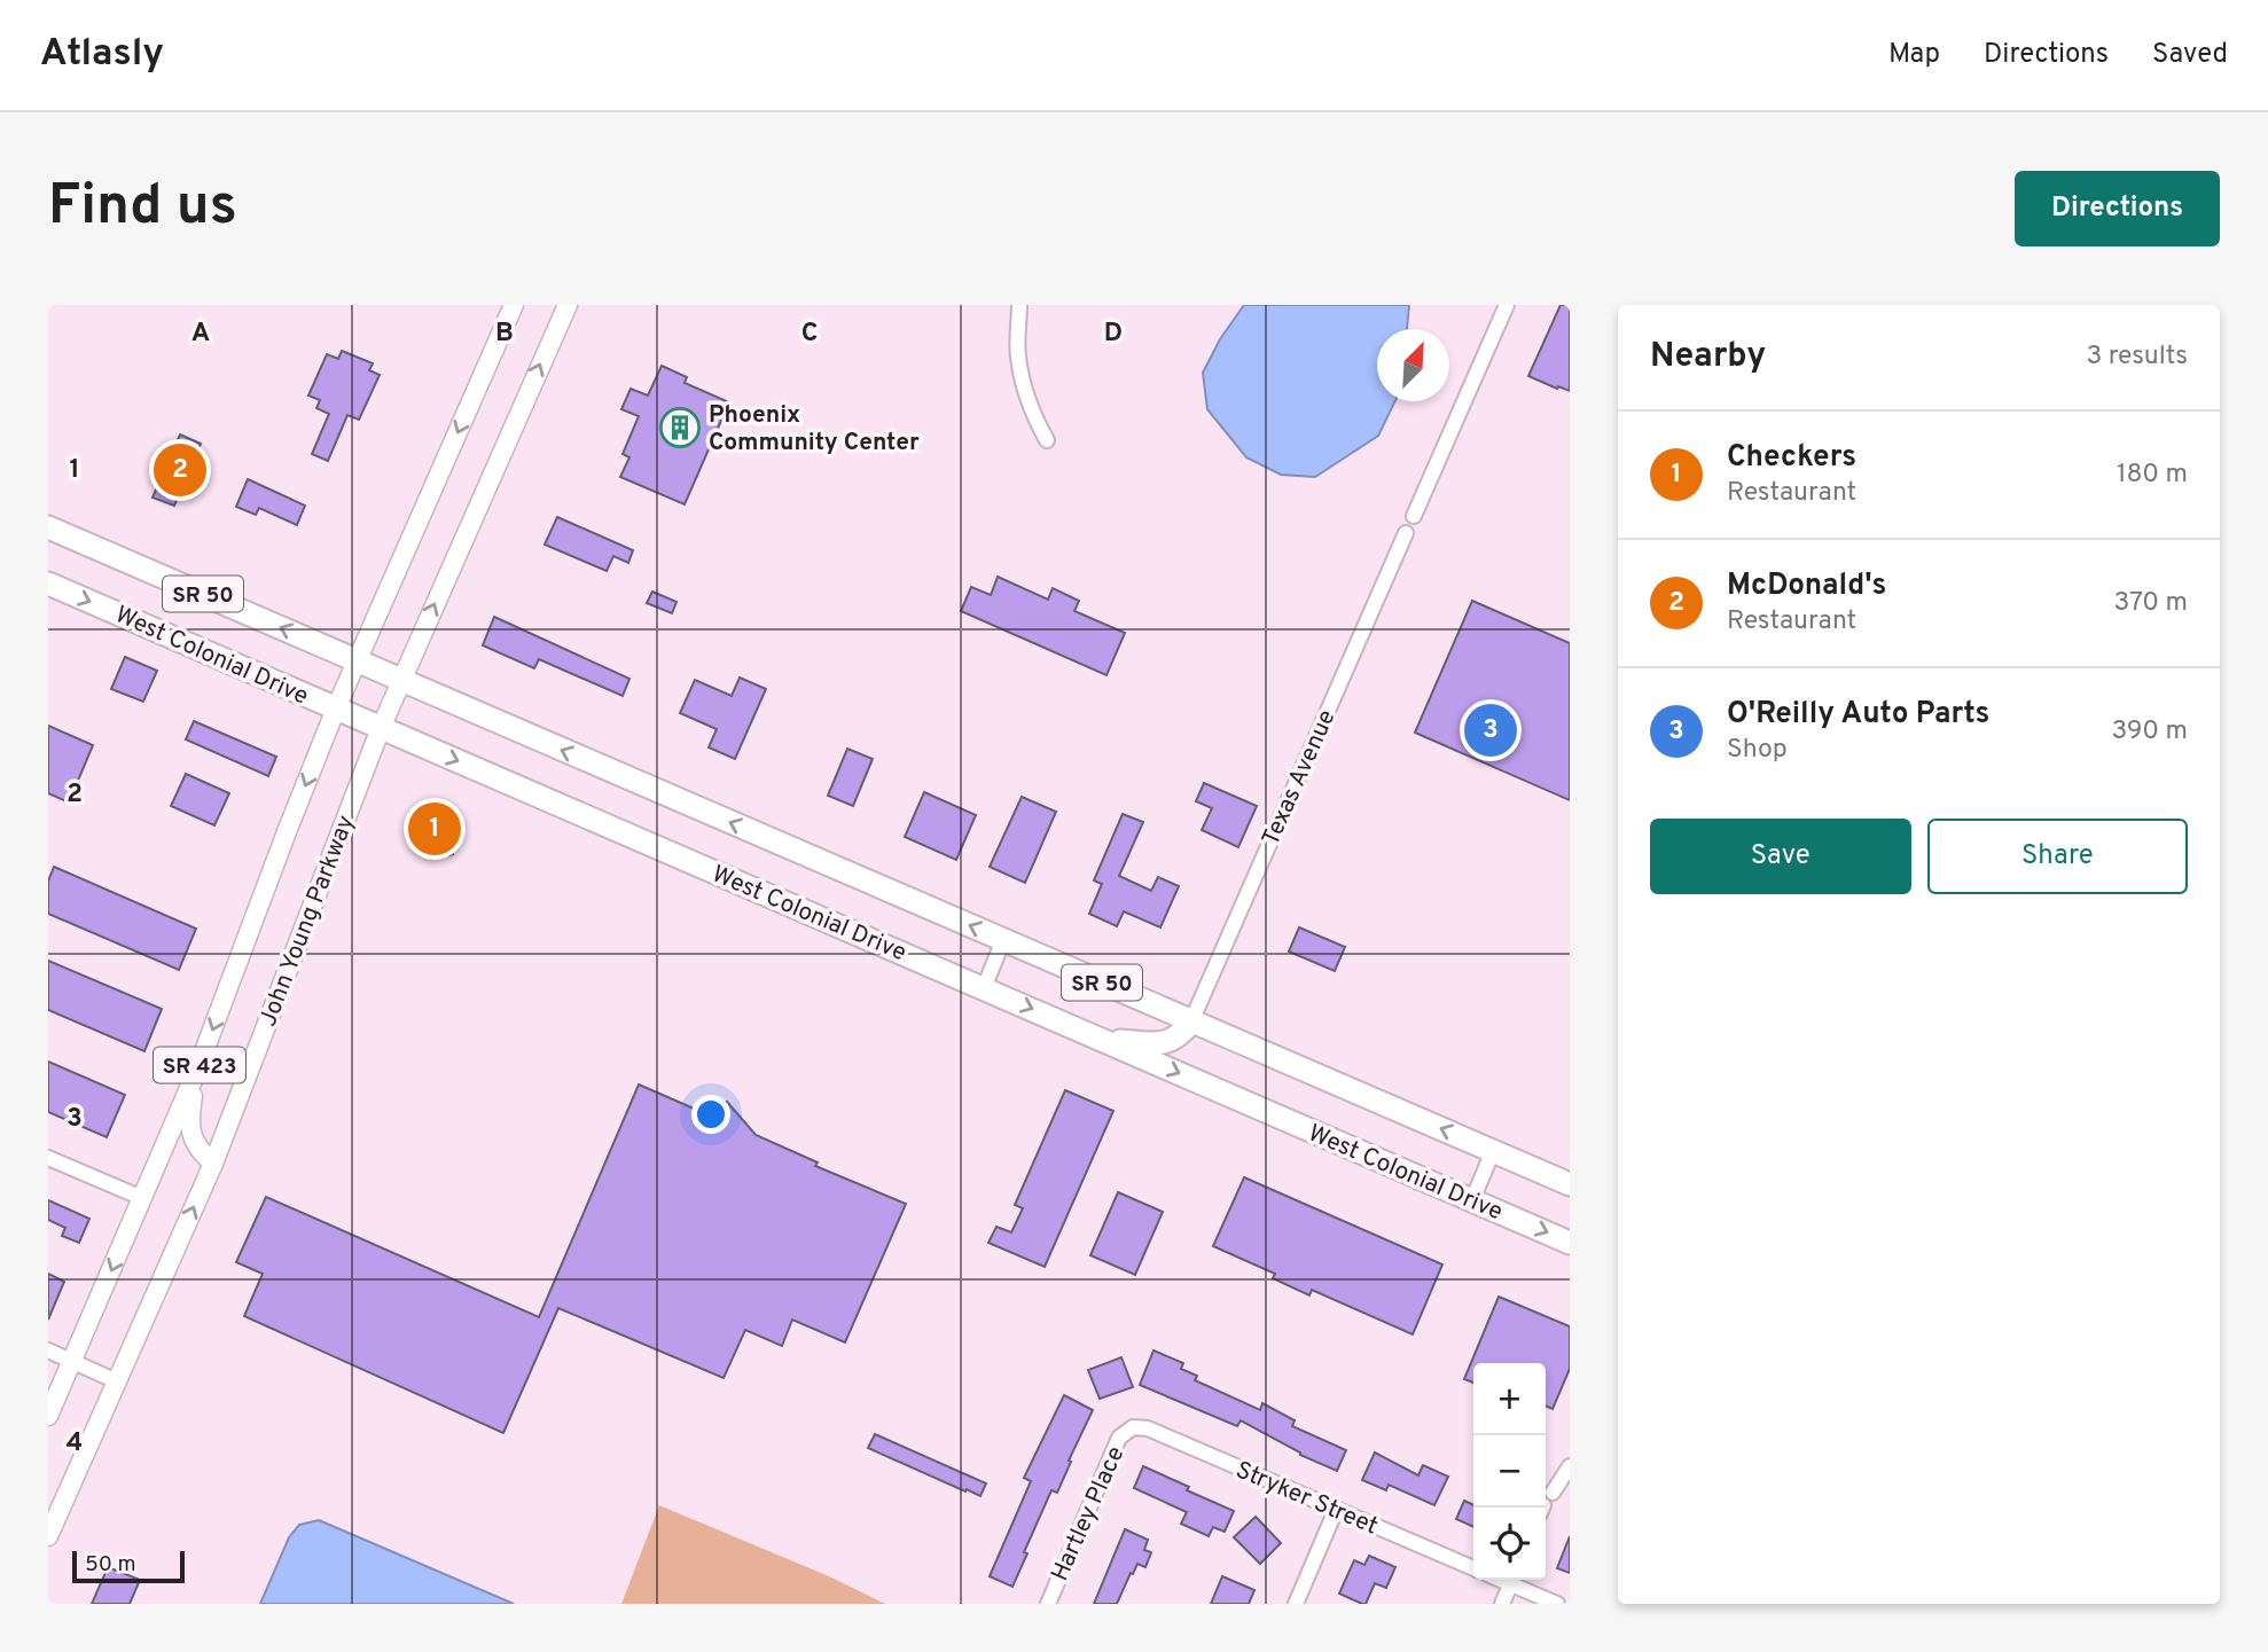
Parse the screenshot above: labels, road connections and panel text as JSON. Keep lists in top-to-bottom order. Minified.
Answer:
{"streets":{"highway":["SR 50","West Colonial Drive"],"main road":["John Young Parkway","SR 423"],"street":["Texas Avenue","Stryker Street","Hartley Place"]},"crossings":[["SR 50","Texas Avenue"],["SR 50","John Young Parkway"],["West Colonial Drive","John Young Parkway"],["Stryker Street","Hartley Place"]],"places":{"building":["Phoenix Community Center"]},"scale_bar":"50 m","north":"top right","page":{"header":"Atlasly","nav":["Map","Directions","Saved"],"buttons":["Directions",["Save","Share"]],"title":"Find us","heading":["Nearby","3 results"],"list":[{"mark":"1","name":"Checkers","note":"Restaurant","value":"180 m"},{"mark":"2","name":"McDonald's","note":"Restaurant","value":"370 m"},{"mark":"3","name":"O'Reilly Auto Parts","note":"Shop","value":"390 m"}],"pins":["2","3","1"],"map_buttons":["+","−"],"scale":"50 m"},"grid":{"columns":["A","B","C","D"],"rows":["1","2","3","4"]}}
